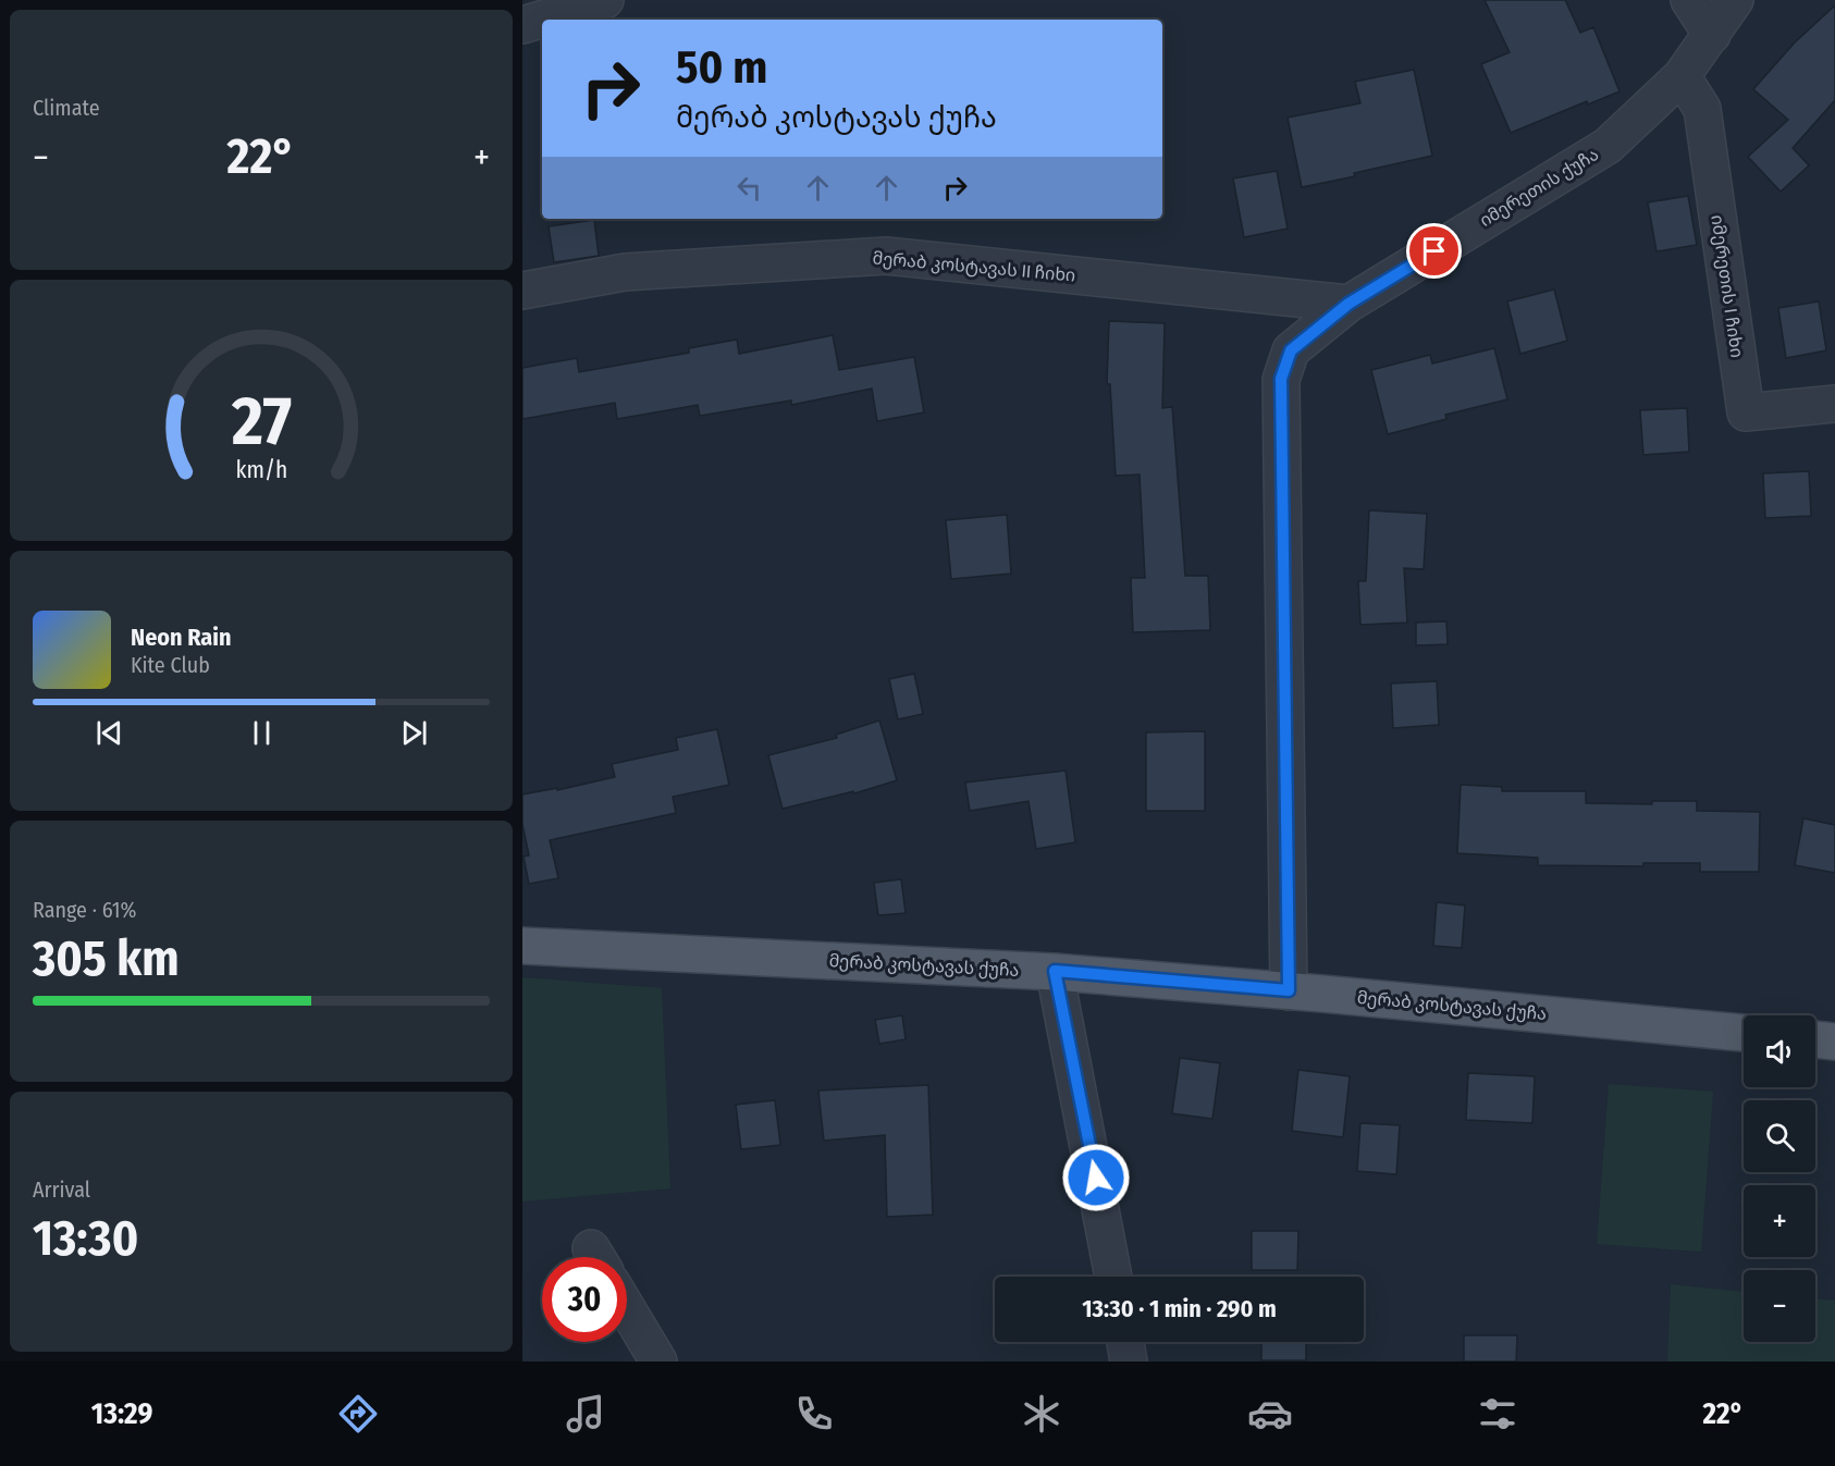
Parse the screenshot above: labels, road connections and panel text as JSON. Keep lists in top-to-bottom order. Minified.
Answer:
{"streets":{"main road":["მერაბ კოსტავას ქუჩა"],"street":["იმერეთის ქუჩა","მერაბ კოსტავას II ჩიხი","იმერეთის I ჩიხი"]},"crossings":[["იმერეთის ქუჩა","მერაბ კოსტავას II ჩიხი"],["იმერეთის ქუჩა","იმერეთის I ჩიხი"],["იმერეთის ქუჩა","მერაბ კოსტავას ქუჩა"]],"page":{"tile":["Climate",["Range · 61%","305 km"],["Arrival","13:30"]],"turn":["50 m","მერაბ კოსტავას ქუჩა"],"heat":["−","22°","+"],"song":["Neon Rain","Kite Club"],"map_buttons":["+","−"],"limit":"30","trip":"13:30 · 1 min · 290 m","tabs":["13:29","22°"],"gauge":["27","km/h"]}}
